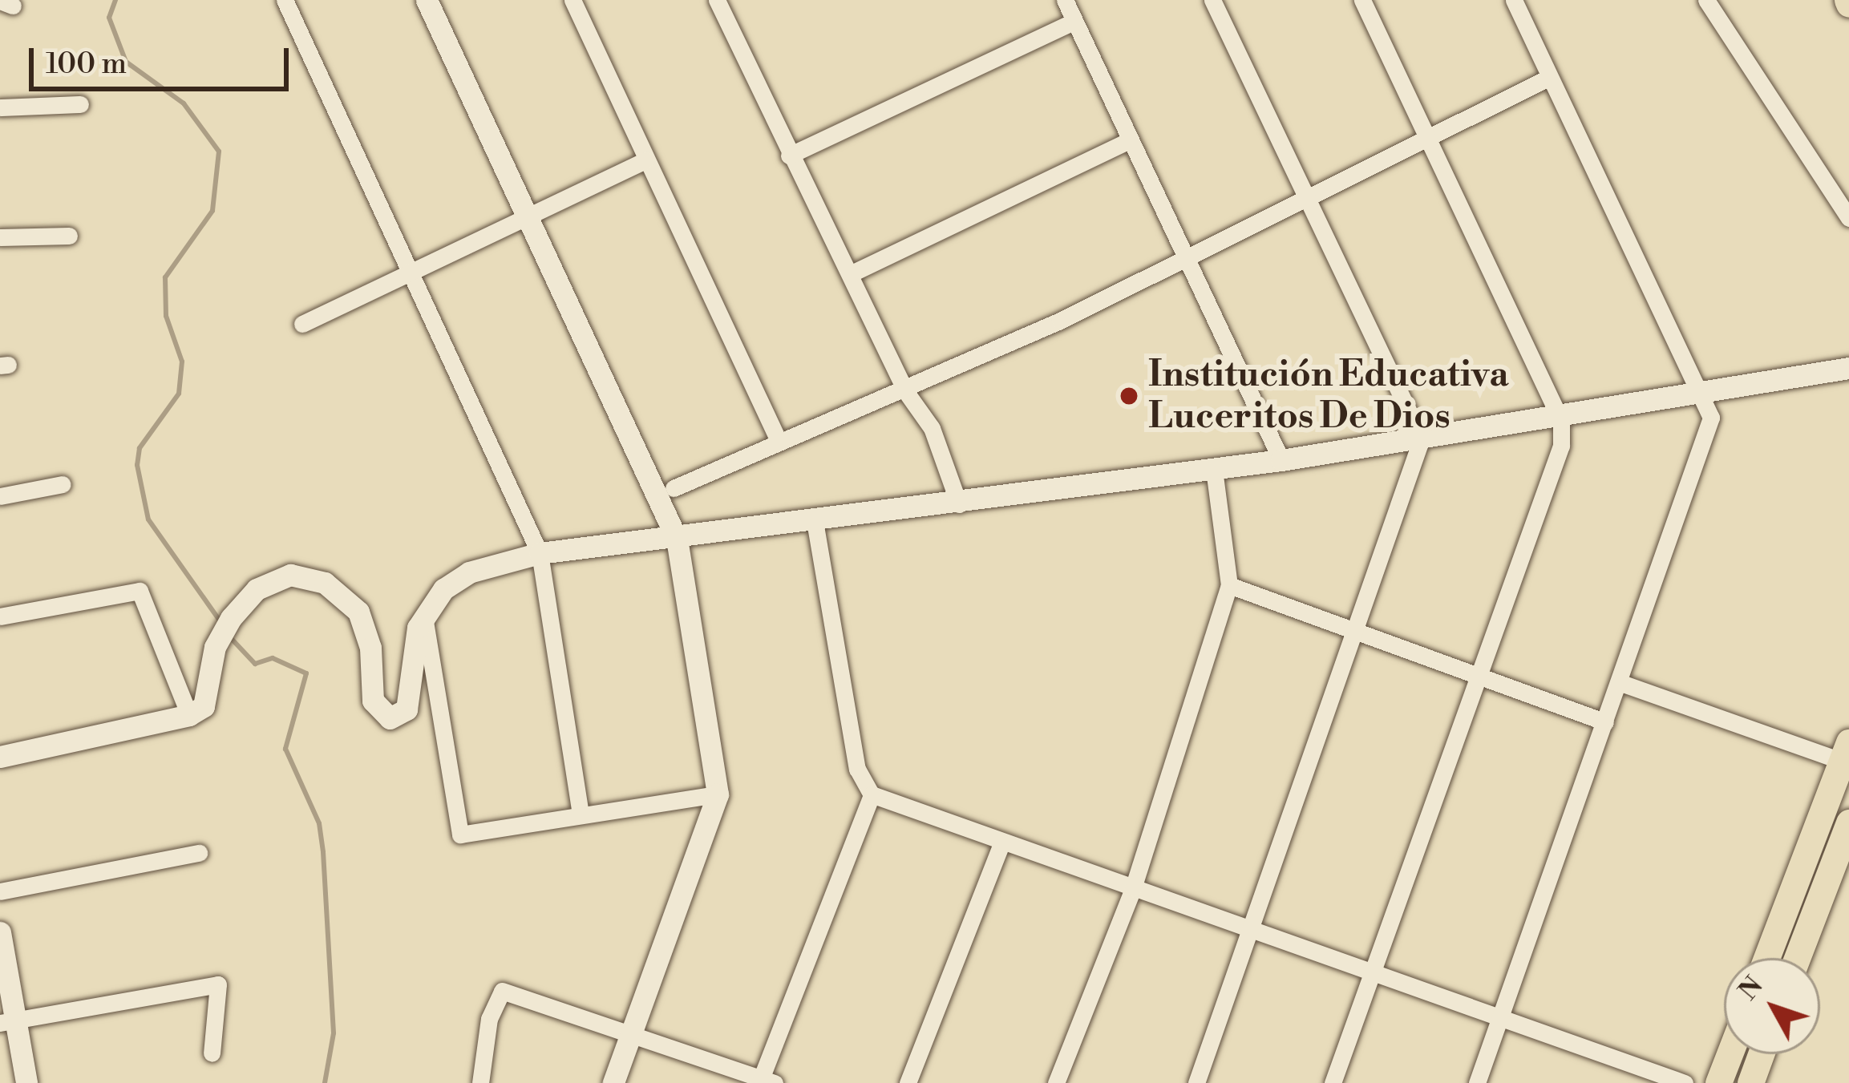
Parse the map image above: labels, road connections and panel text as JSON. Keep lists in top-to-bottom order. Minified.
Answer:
{"places":["Institución Educativa Luceritos De Dios"],"scale_bar":"100 m","north":"top left"}
